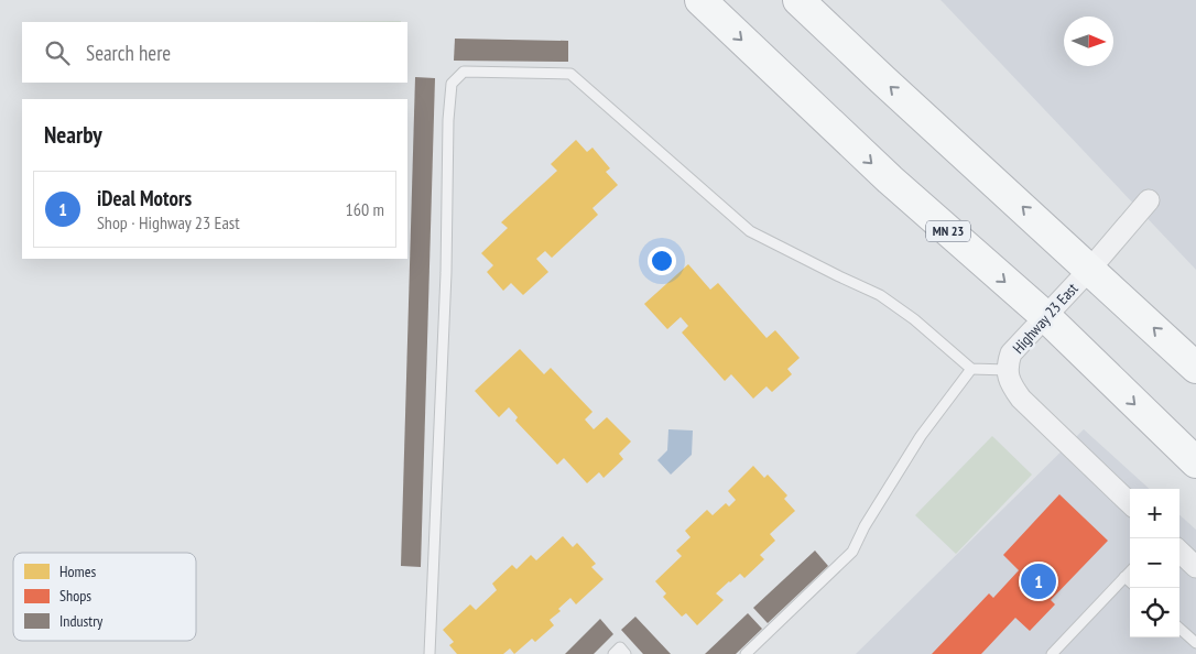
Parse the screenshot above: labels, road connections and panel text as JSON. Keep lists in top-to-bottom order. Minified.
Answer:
{"streets":{"highway":["MN 23"],"street":["Highway 23 East"]},"crossings":[["MN 23","Highway 23 East"]],"legend":["Homes","Shops","Industry"],"north":"right","page":{"search":"Search here","heading":"Nearby","list":[{"mark":"1","name":"iDeal Motors","note":"Shop · Highway 23 East","value":"160 m"}],"map_buttons":["+","−"],"pins":"1"}}
